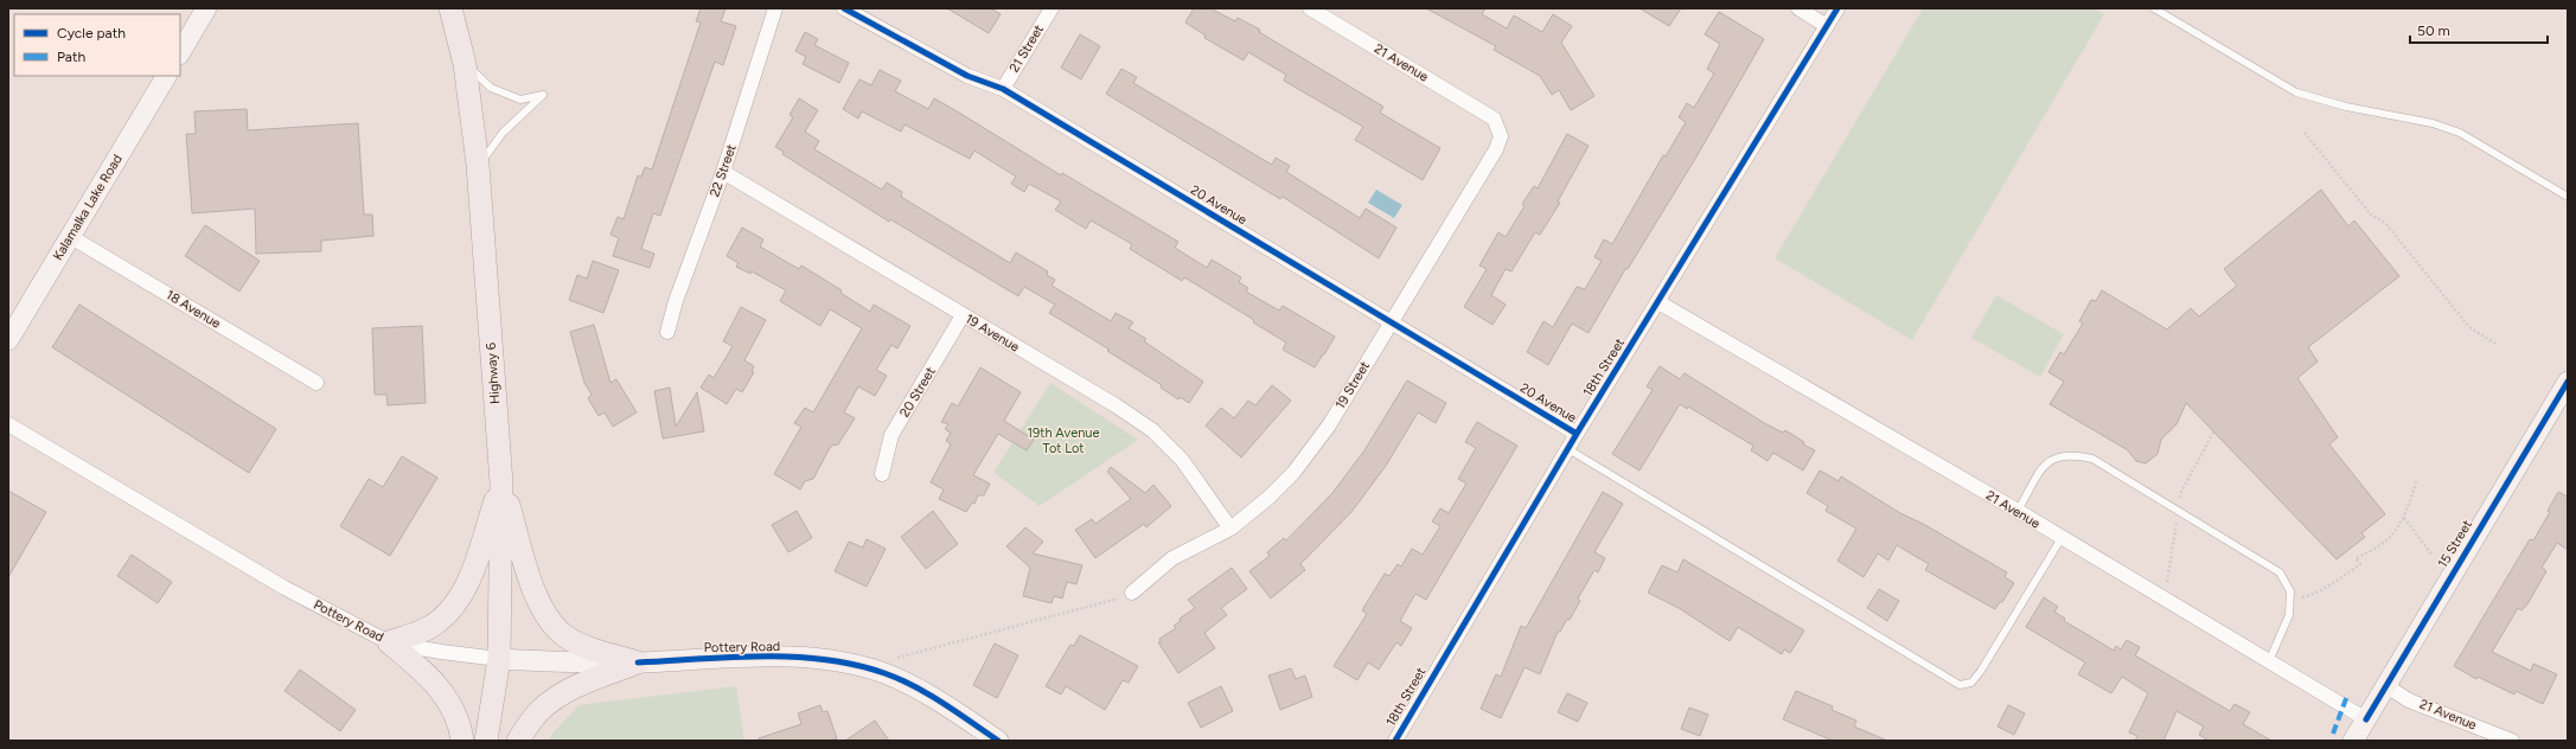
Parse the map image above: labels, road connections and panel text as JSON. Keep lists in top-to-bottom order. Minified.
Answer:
{"streets":{"main road":["Highway 6"],"street":["21 Street","21 Avenue","22 Street","20 Avenue","Kalamalka Lake Road","18 Avenue","19 Avenue","18th Street","19 Street","20 Street","15 Street","Pottery Road"]},"crossings":[["21 Street","20 Avenue"],["21 Avenue","18th Street"],["21 Avenue","19 Street"],["21 Avenue","15 Street"],["22 Street","19 Avenue"],["20 Avenue","18th Street"],["20 Avenue","19 Street"],["Kalamalka Lake Road","18 Avenue"],["19 Avenue","19 Street"],["19 Avenue","20 Street"],["Highway 6","Pottery Road"]],"parks":["19th Avenue Tot Lot"],"legend":["Cycle path","Path"],"scale_bar":"50 m"}
